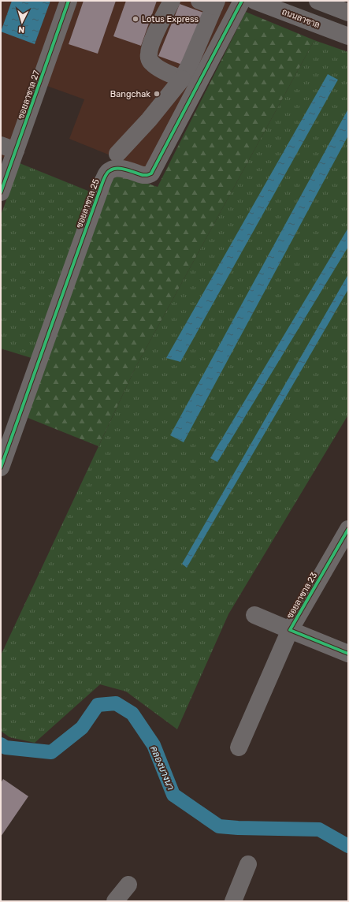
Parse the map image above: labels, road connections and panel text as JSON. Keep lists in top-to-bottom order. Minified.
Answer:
{"streets":{"street":["ถนนลาซาล","ซอยลาซาล 27","ซอยลาซาล 25","ซอยลาซาล 23"]},"water":["คลองบางนา"],"places":["Lotus Express","Bangchak"],"north":"bottom"}
